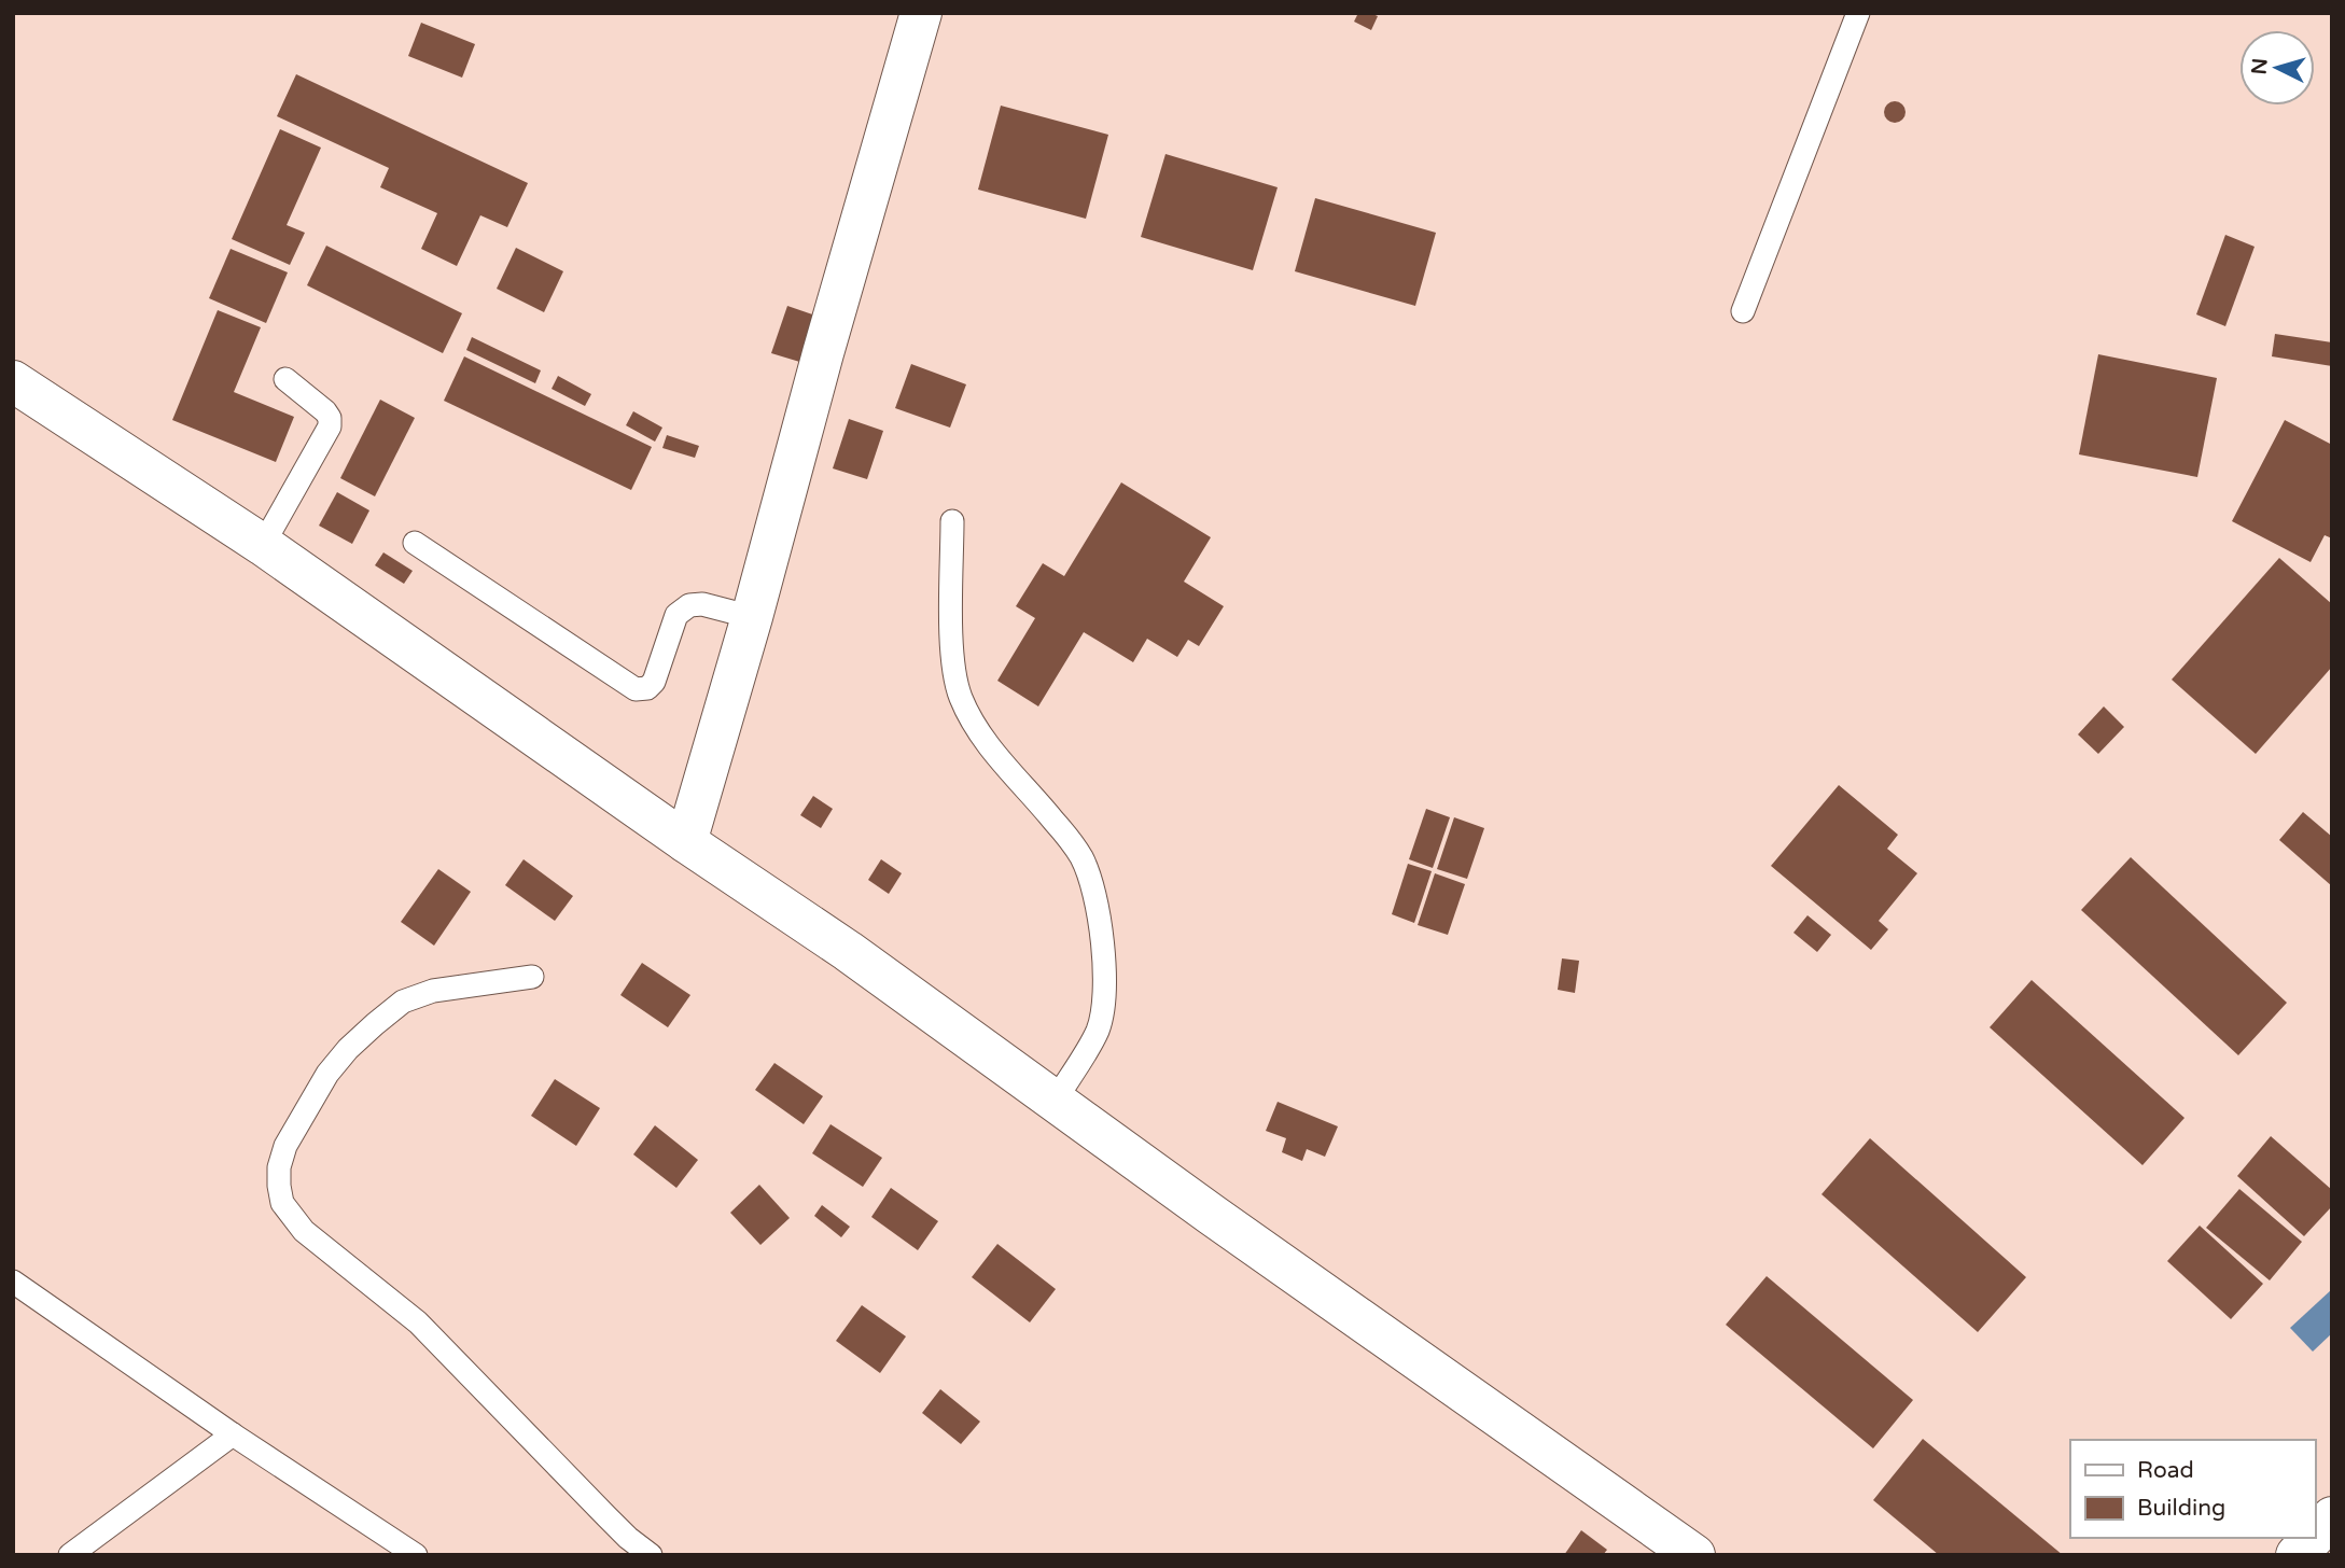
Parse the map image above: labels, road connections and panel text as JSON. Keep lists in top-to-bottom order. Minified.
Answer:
{"legend":["Road","Building"],"north":"left"}
